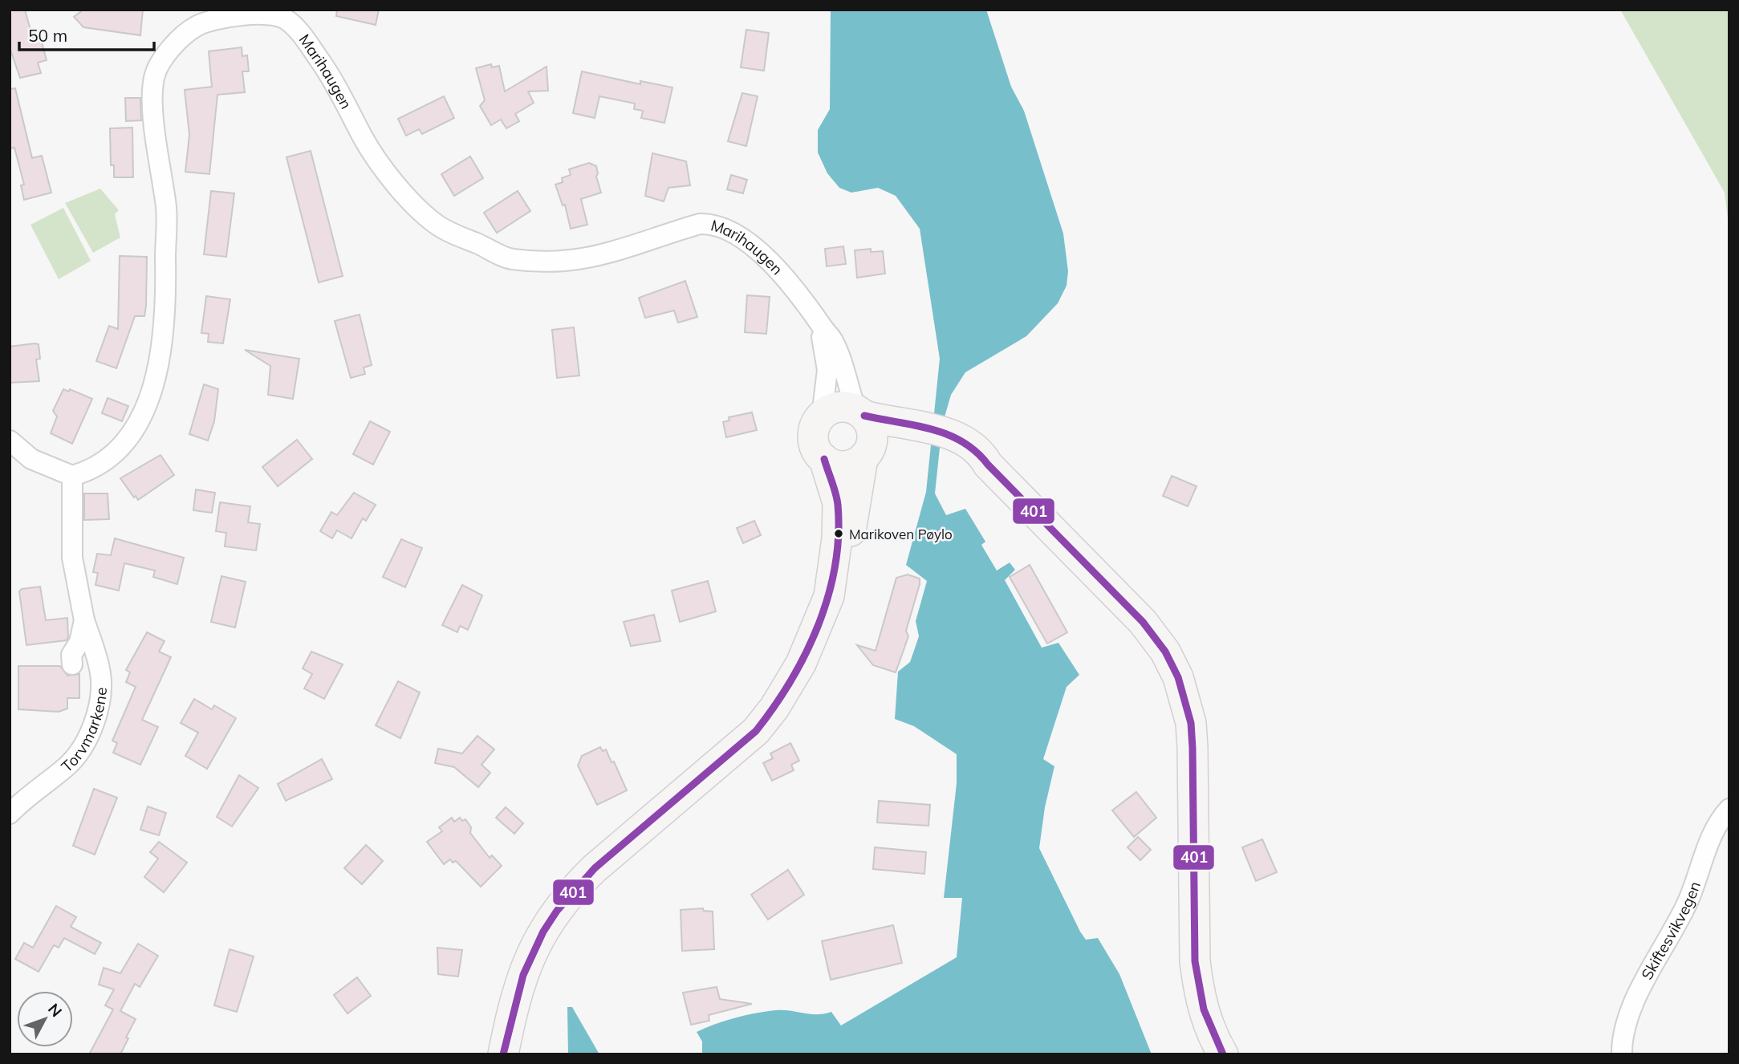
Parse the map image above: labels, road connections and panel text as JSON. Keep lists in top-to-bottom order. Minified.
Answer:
{"streets":{"street":["Marihaugen","Torvmarkene","Skiftesvikvegen"]},"crossings":[["Marihaugen","Torvmarkene"]],"places":["Marikoven Pøylo"],"lines":["transit line 401"],"scale_bar":"50 m","north":"top right"}
